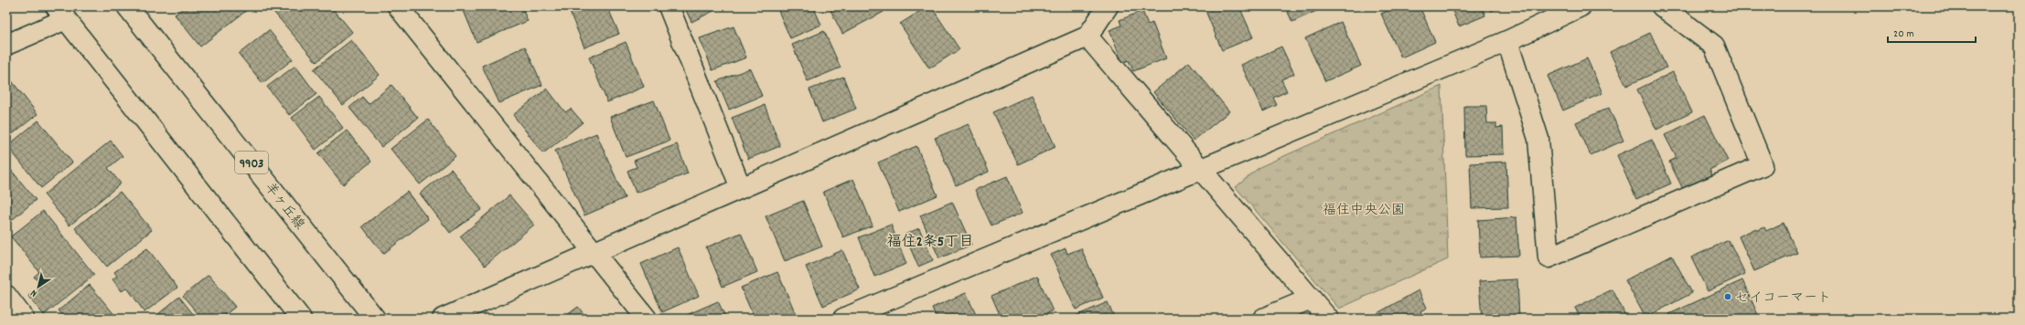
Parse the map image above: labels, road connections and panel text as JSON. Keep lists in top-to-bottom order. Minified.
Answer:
{"streets":{"street":["9903","羊ヶ丘線"]},"districts":["福住2条5丁目"],"parks":["福住中央公園"],"places":["セイコーマート"],"scale_bar":"20 m","north":"bottom left"}
